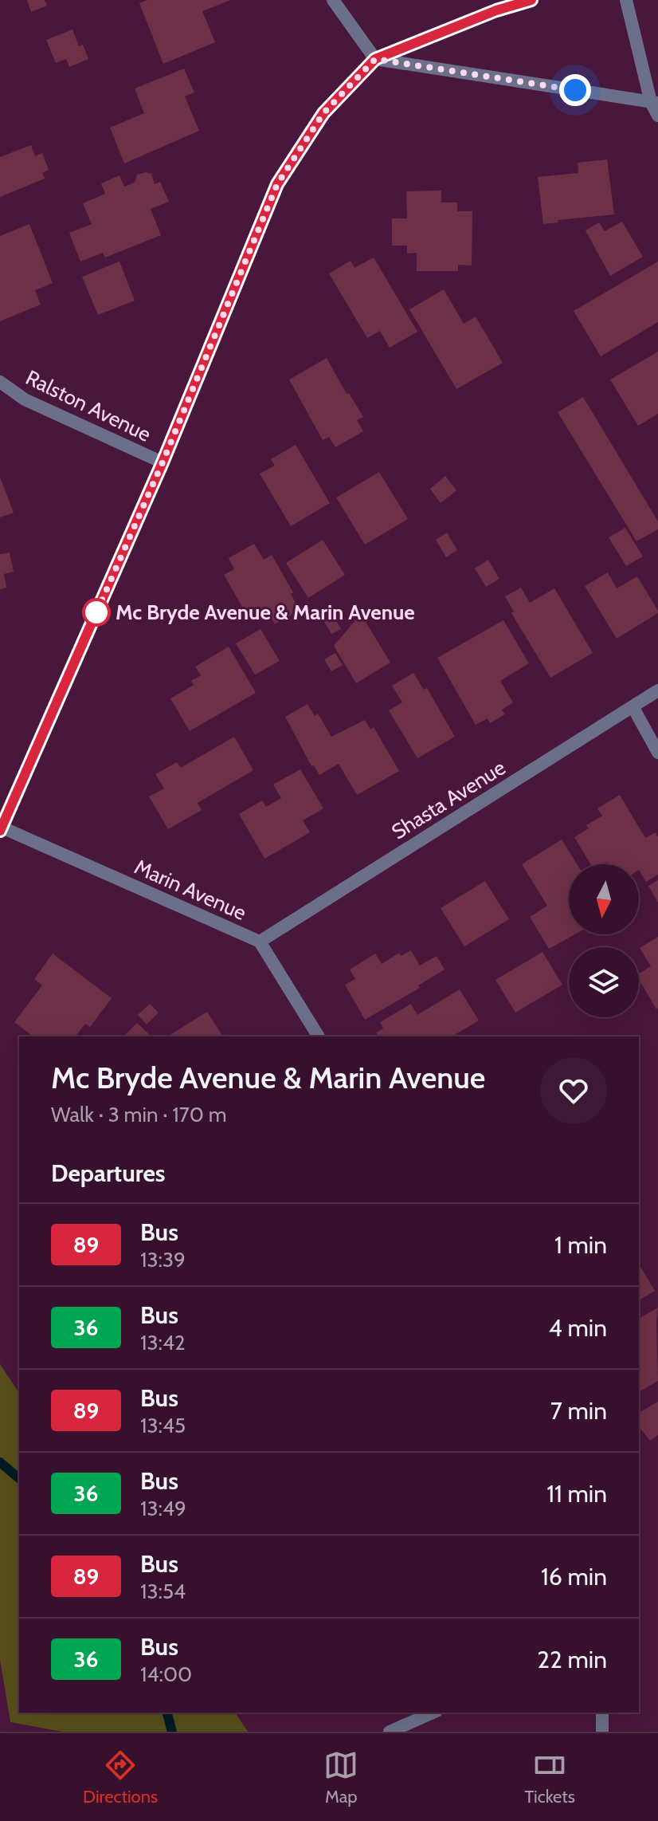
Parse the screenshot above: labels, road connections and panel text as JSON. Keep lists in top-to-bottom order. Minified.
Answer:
{"streets":{"street":["Ralston Avenue","Shasta Avenue","Marin Avenue"]},"crossings":[["Shasta Avenue","Marin Avenue"]],"places":["Mc Bryde Avenue & Marin Avenue"],"lines":["bus line 89"],"north":"bottom","page":{"heading":[["Mc Bryde Avenue & Marin Avenue","Walk · 3 min · 170 m"],"Departures"],"list":[{"mark":"89","name":"Bus","note":"13:39","value":"1 min"},{"mark":"36","name":"Bus","note":"13:42","value":"4 min"},{"mark":"89","name":"Bus","note":"13:45","value":"7 min"},{"mark":"36","name":"Bus","note":"13:49","value":"11 min"},{"mark":"89","name":"Bus","note":"13:54","value":"16 min"},{"mark":"36","name":"Bus","note":"14:00","value":"22 min"}],"tabs":["Directions","Map","Tickets"]}}
